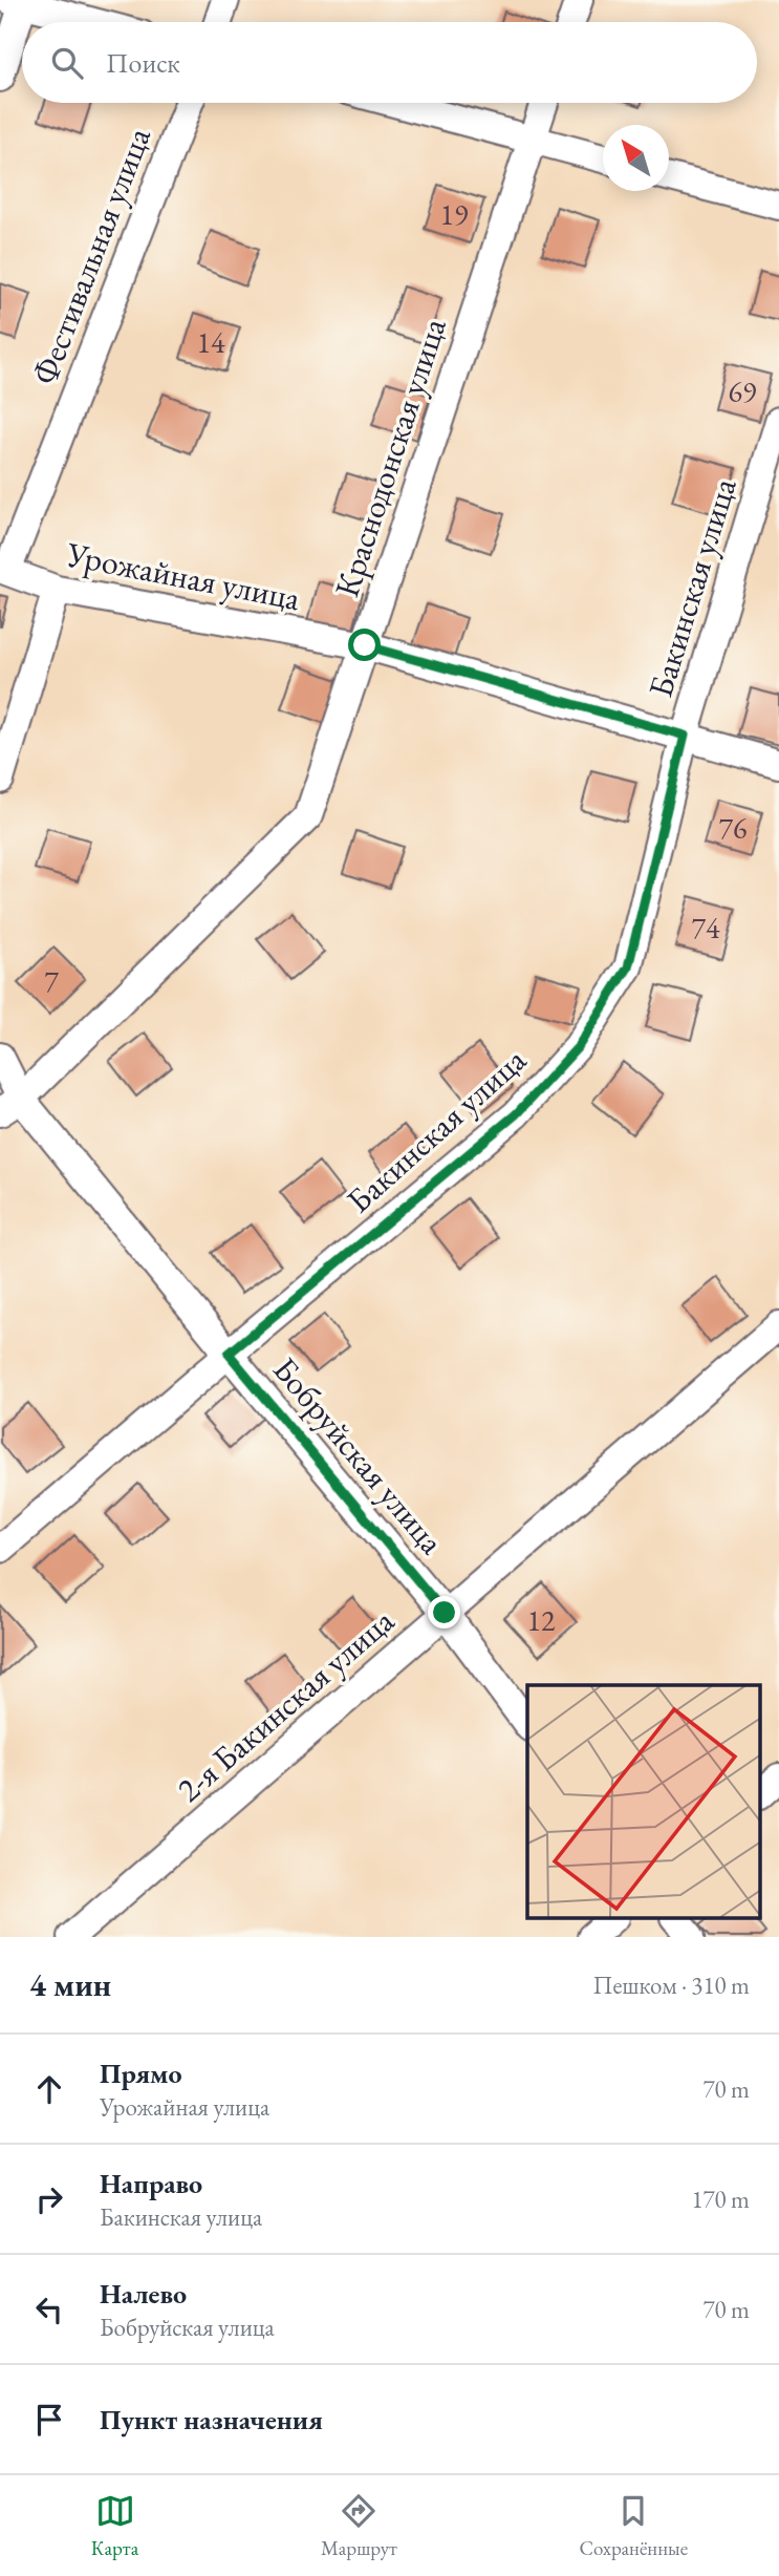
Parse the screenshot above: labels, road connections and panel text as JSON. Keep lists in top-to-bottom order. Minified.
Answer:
{"streets":{"street":["Фестивальная улица","Краснодонская улица","Урожайная улица","Бакинская улица","Бобруйская улица","2-я Бакинская улица"]},"crossings":[["Фестивальная улица","Урожайная улица"],["Краснодонская улица","Урожайная улица"],["Краснодонская улица","Бобруйская улица"],["Урожайная улица","Бакинская улица"],["Бакинская улица","Бобруйская улица"],["Бобруйская улица","2-я Бакинская улица"]],"house_numbers":["19","14","69","76","74","7","12"],"north":"top left","page":{"search":"Поиск","heading":["4 мин","Пешком · 310 m"],"list":[["Прямо","Урожайная улица","70 m"],["Направо","Бакинская улица","170 m"],["Налево","Бобруйская улица","70 m"],"Пункт назначения"],"nav":["Карта","Маршрут","Сохранённые"]}}
